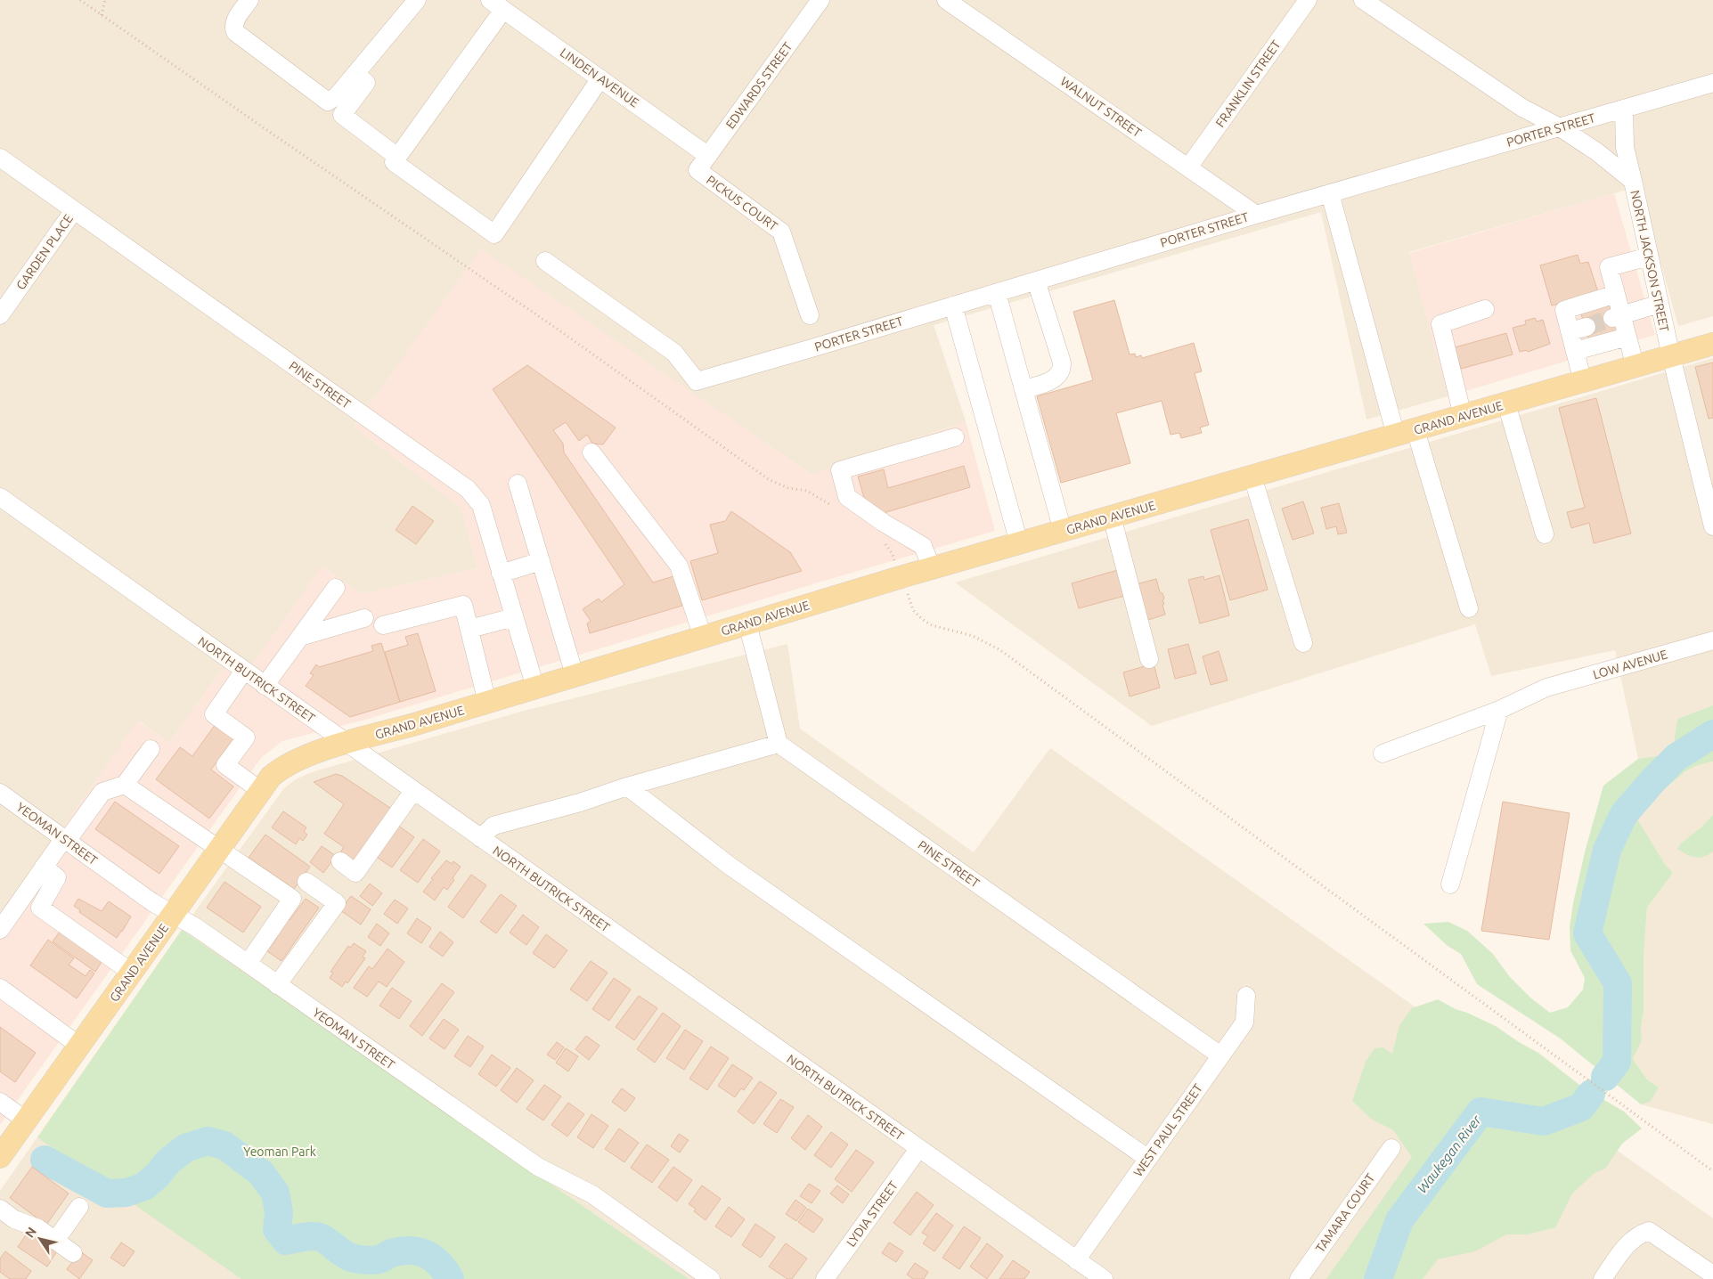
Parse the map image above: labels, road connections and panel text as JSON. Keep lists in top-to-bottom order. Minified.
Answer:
{"streets":{"main road":["GRAND AVENUE"],"street":["LINDEN AVENUE","FRANKLIN STREET","EDWARDS STREET","WALNUT STREET","PORTER STREET","PICKUS COURT","GARDEN PLACE","NORTH JACKSON STREET","PINE STREET","LOW AVENUE","NORTH BUTRICK STREET","YEOMAN STREET","WEST PAUL STREET","TAMARA COURT","LYDIA STREET"]},"crossings":[["LINDEN AVENUE","EDWARDS STREET"],["FRANKLIN STREET","WALNUT STREET"],["EDWARDS STREET","PICKUS COURT"],["WALNUT STREET","PORTER STREET"],["PORTER STREET","NORTH JACKSON STREET"],["GARDEN PLACE","PINE STREET"],["NORTH JACKSON STREET","GRAND AVENUE"],["PINE STREET","GRAND AVENUE"],["PINE STREET","WEST PAUL STREET"],["GRAND AVENUE","NORTH BUTRICK STREET"],["GRAND AVENUE","YEOMAN STREET"],["NORTH BUTRICK STREET","WEST PAUL STREET"],["NORTH BUTRICK STREET","LYDIA STREET"]],"water":["Waukegan River"],"parks":["Yeoman Park"],"north":"top left"}
